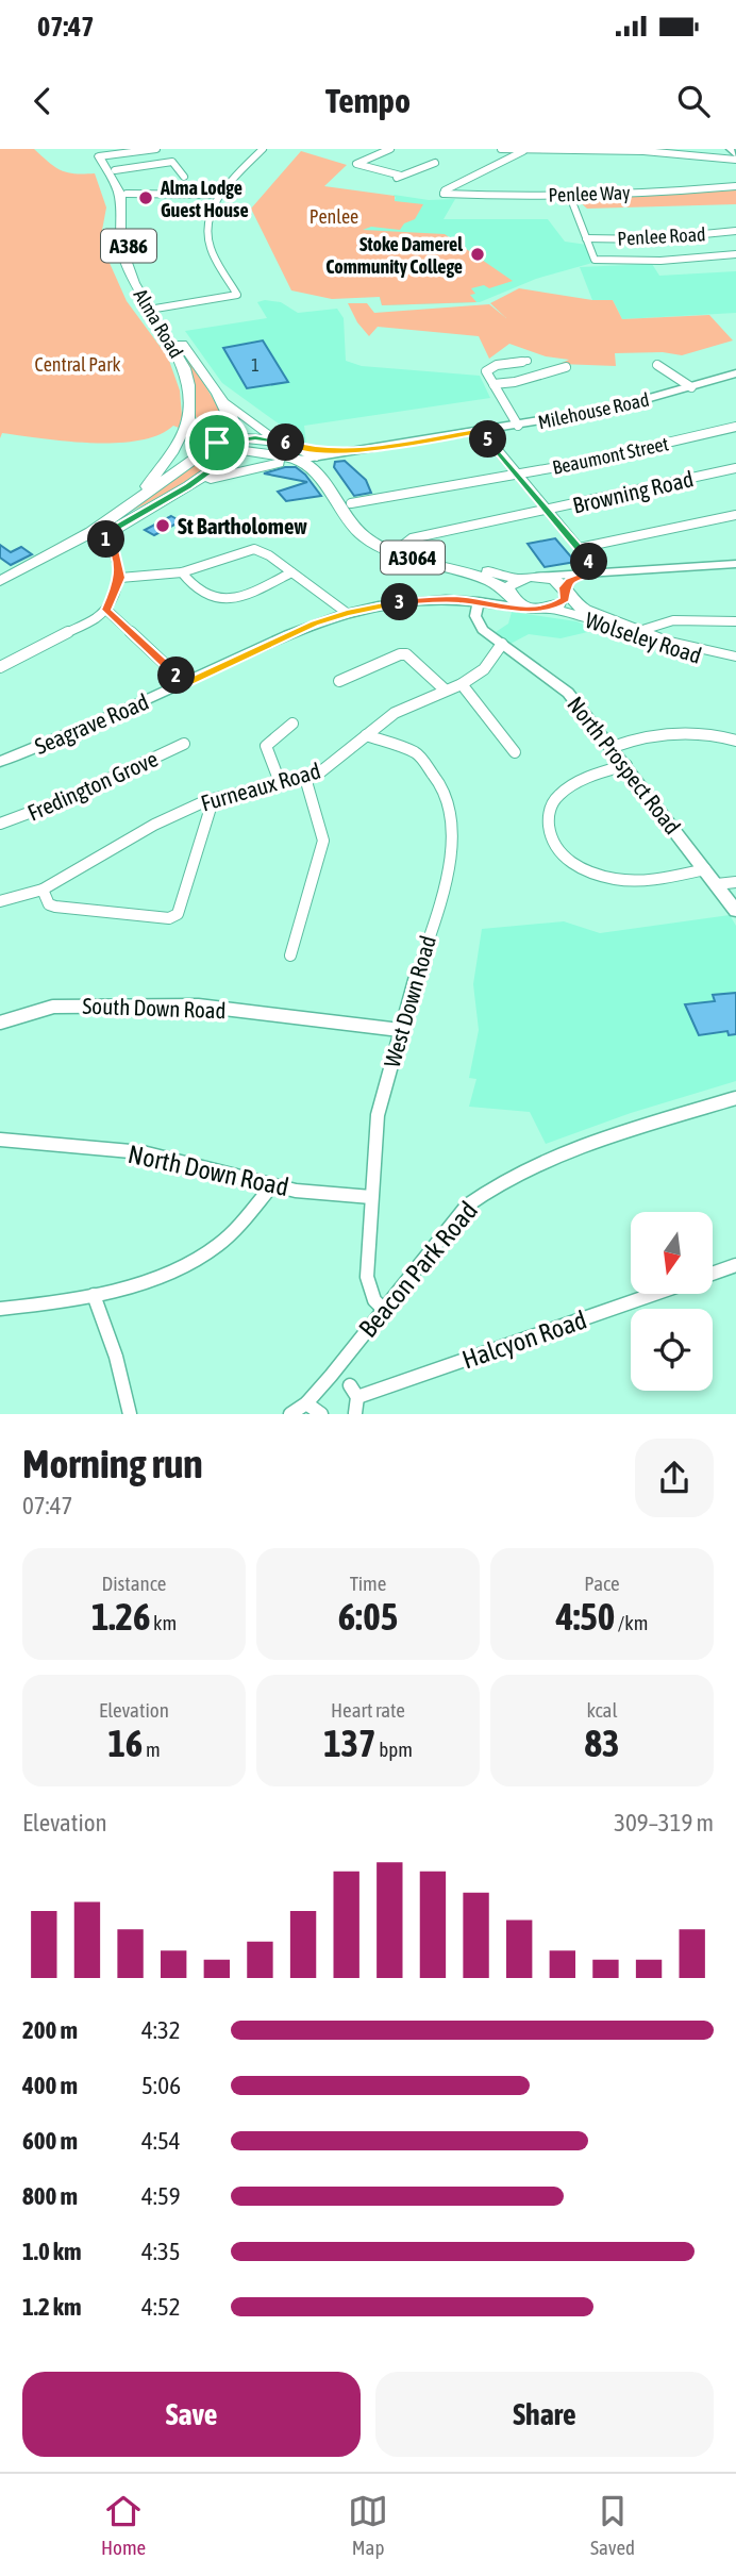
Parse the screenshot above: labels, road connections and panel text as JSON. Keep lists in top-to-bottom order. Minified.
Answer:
{"streets":{"main road":["A386","Alma Road","Milehouse Road","A3064","Wolseley Road"],"street":["Penlee Way","Penlee Road","Beaumont Street","Browning Road","Seagrave Road","North Prospect Road","Fredington Grove","Furneaux Road","West Down Road","South Down Road","North Down Road","Beacon Park Road","Halcyon Road"]},"crossings":[["A386","Alma Road"],["Milehouse Road","A3064"],["Beaumont Street","A3064"],["Browning Road","A3064"],["A3064","Wolseley Road"],["Seagrave Road","North Prospect Road"],["North Prospect Road","Furneaux Road"],["Furneaux Road","West Down Road"],["West Down Road","South Down Road"],["West Down Road","North Down Road"],["West Down Road","Beacon Park Road"]],"parks":["Penlee","Central Park"],"places":["Alma Lodge Guest House","Stoke Damerel Community College","St Bartholomew"],"house_numbers":["1"],"north":"bottom","page":{"status":"07:47","header":"Tempo","pins":["5","6","1","4","3","2"],"heading":["Morning run","07:47"],"stats":[["Distance","1.26 km"],["Time","6:05"],["Pace","4:50 /km"],["Elevation","16 m"],["Heart rate","137 bpm"],["kcal","83"]],"chart":["Elevation","309–319 m"],"list":[{"name":"200 m","note":"4:32"},{"name":"400 m","note":"5:06"},{"name":"600 m","note":"4:54"},{"name":"800 m","note":"4:59"},{"name":"1.0 km","note":"4:35"},{"name":"1.2 km","note":"4:52"}],"buttons":["Save","Share"],"tabs":["Home","Map","Saved"]}}
